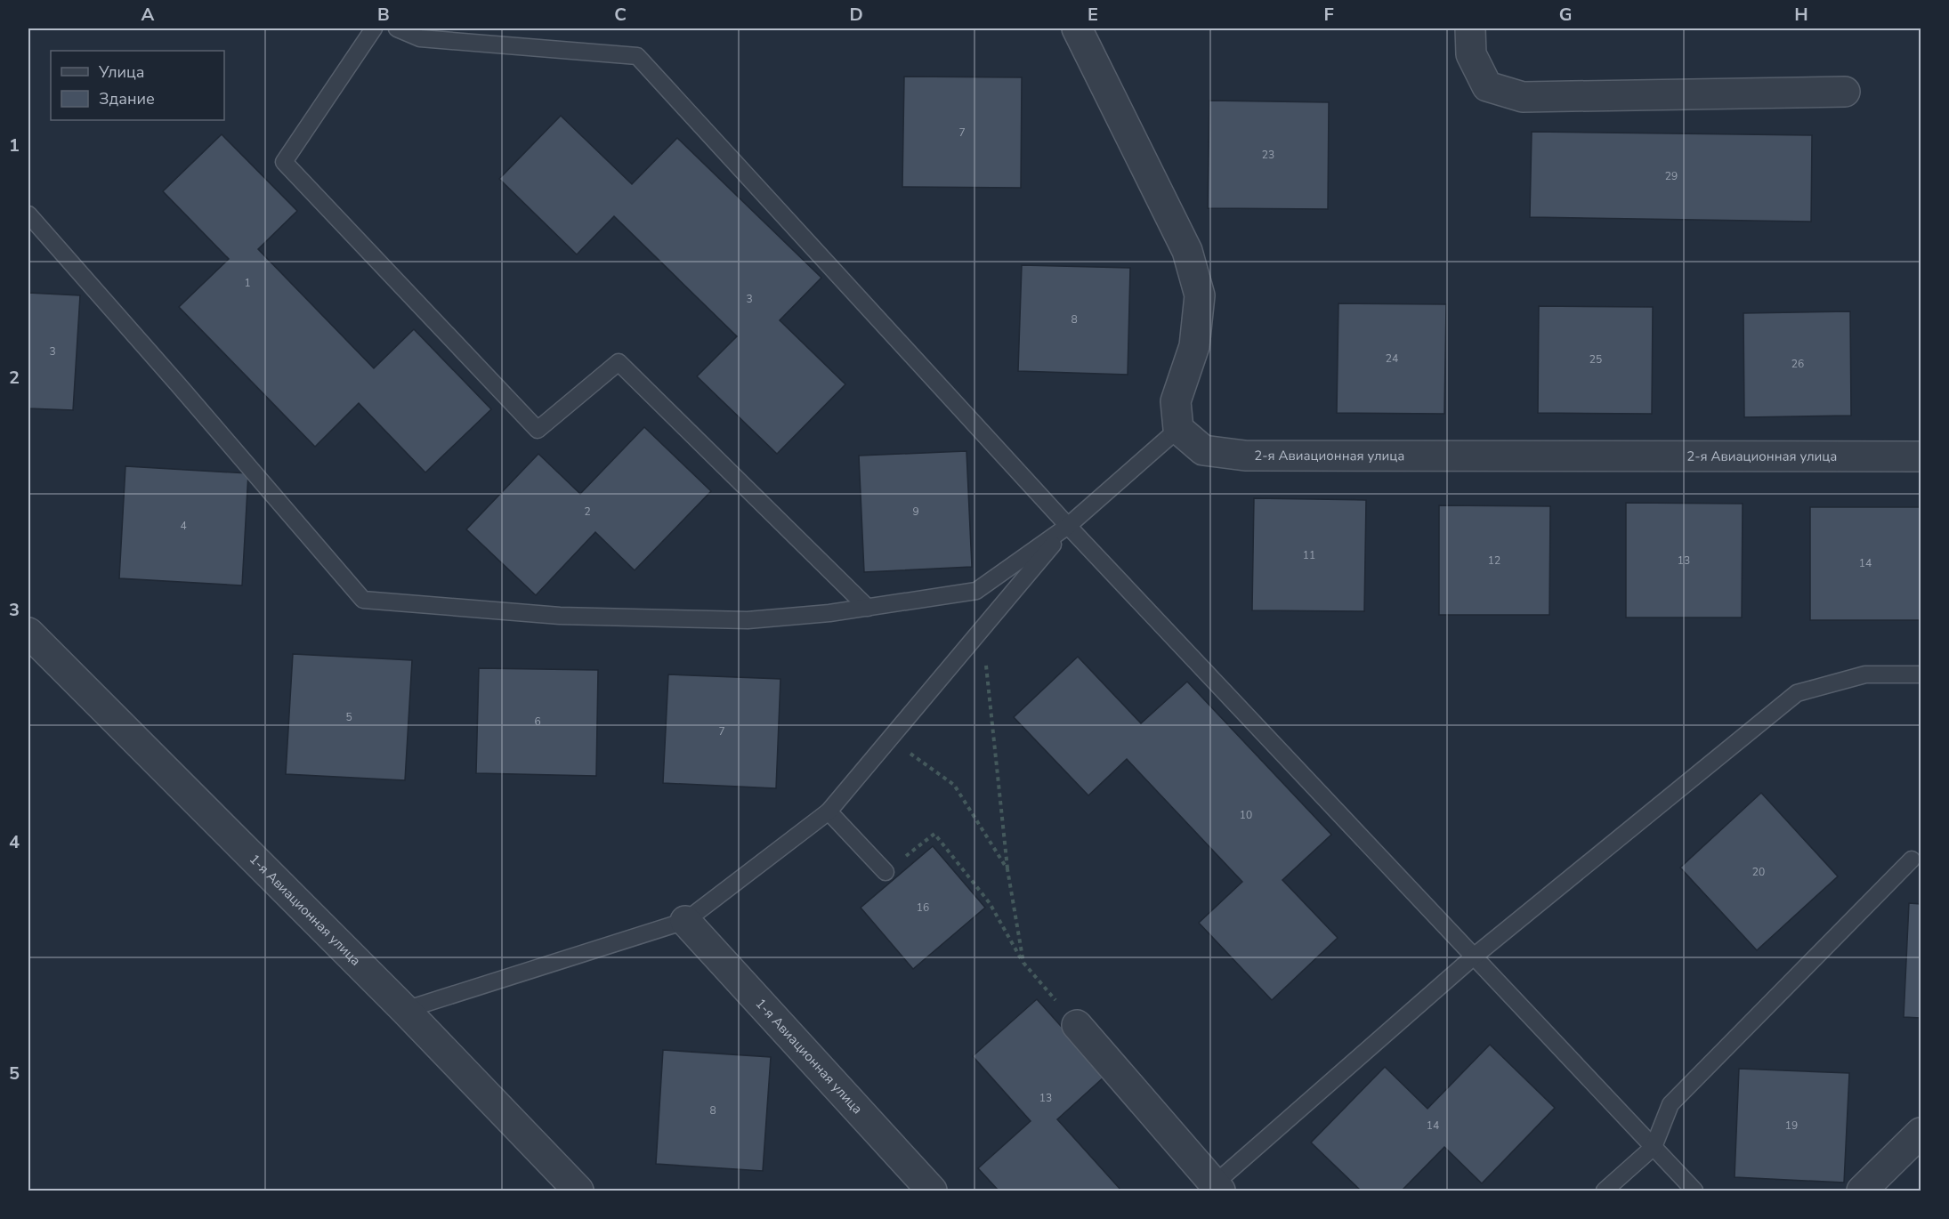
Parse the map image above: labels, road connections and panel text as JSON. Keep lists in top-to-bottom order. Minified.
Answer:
{"streets":{"street":["2-я Авиационная улица","1-я Авиационная улица"]},"house_numbers":["7","23","29","1","3","8","3","24","25","26","2","9","4","11","12","13","14","5","6","7","10","20","16","13","8","14","19"],"legend":["Улица","Здание"],"grid":{"columns":["A","B","C","D","E","F","G","H"],"rows":["1","2","3","4","5"]}}
